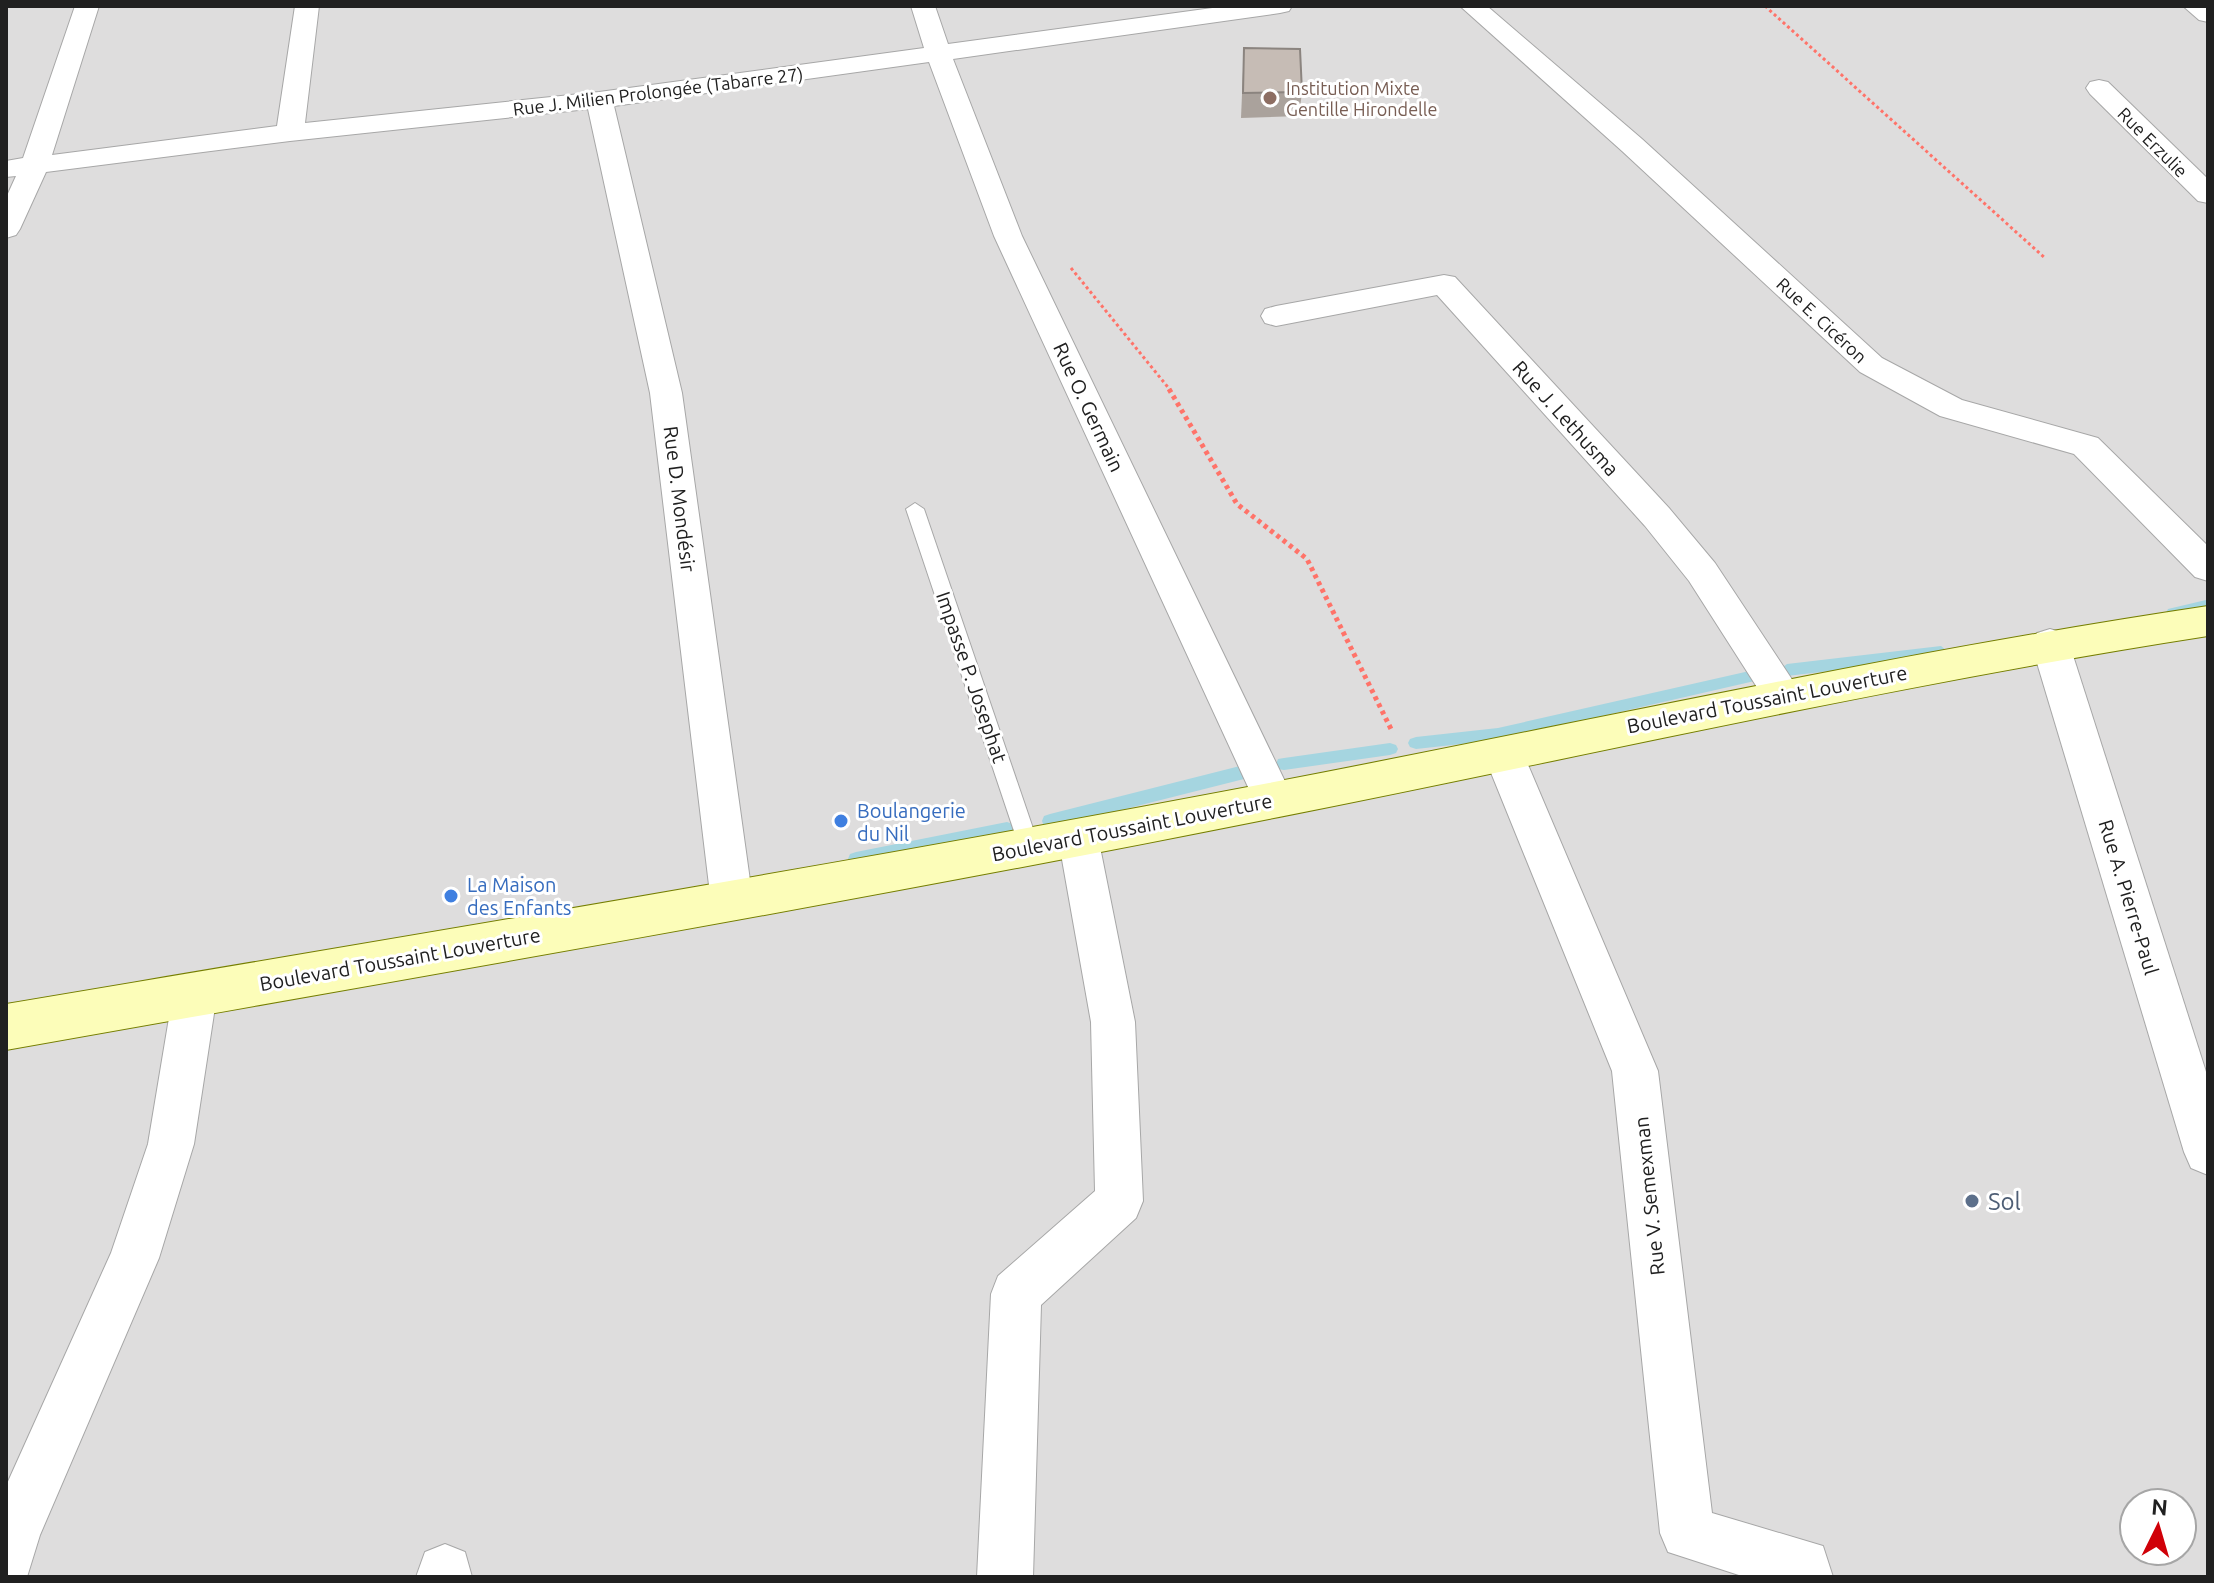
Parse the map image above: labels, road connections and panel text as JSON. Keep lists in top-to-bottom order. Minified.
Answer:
{"streets":{"main road":["Boulevard Toussaint Louverture"],"street":["Rue J. Milien Prolongée (Tabarre 27)","Rue Erzulie","Rue E. Cicéron","Rue O. Germain","Rue J. Lethusma","Rue D. Mondésir","Rue A. Pierre-Paul","Rue V. Semexman"],"lane":["Impasse P. Josephat"]},"crossings":[["Rue J. Milien Prolongée (Tabarre 27)","Rue O. Germain"],["Rue J. Milien Prolongée (Tabarre 27)","Rue D. Mondésir"],["Rue O. Germain","Boulevard Toussaint Louverture"],["Rue J. Lethusma","Boulevard Toussaint Louverture"],["Rue D. Mondésir","Boulevard Toussaint Louverture"],["Impasse P. Josephat","Boulevard Toussaint Louverture"],["Boulevard Toussaint Louverture","Rue A. Pierre-Paul"],["Boulevard Toussaint Louverture","Rue V. Semexman"]],"places":["Institution Mixte Gentille Hirondelle","Boulangerie du Nil","La Maison des Enfants","Sol"],"north":"top"}
